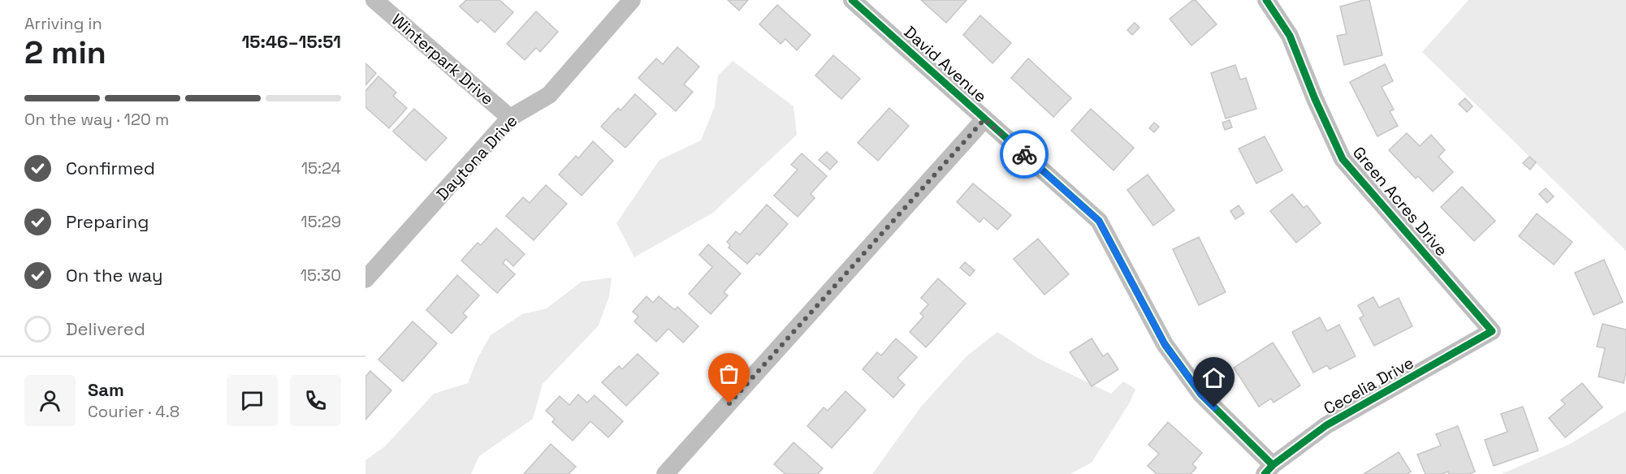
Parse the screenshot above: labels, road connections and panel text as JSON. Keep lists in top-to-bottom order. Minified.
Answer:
{"streets":{"street":["Winterpark Drive","David Avenue","Daytona Drive","Green Acres Drive","Cecelia Drive"]},"crossings":[["Winterpark Drive","Daytona Drive"],["David Avenue","Cecelia Drive"],["Green Acres Drive","Cecelia Drive"]],"page":{"heading":["2 min","Arriving in","15:46–15:51"],"panel":["Sam","Courier · 4.8"],"bar":"On the way · 120 m","list":[["Confirmed","15:24"],["Preparing","15:29"],["On the way","15:30"],"Delivered"]}}
